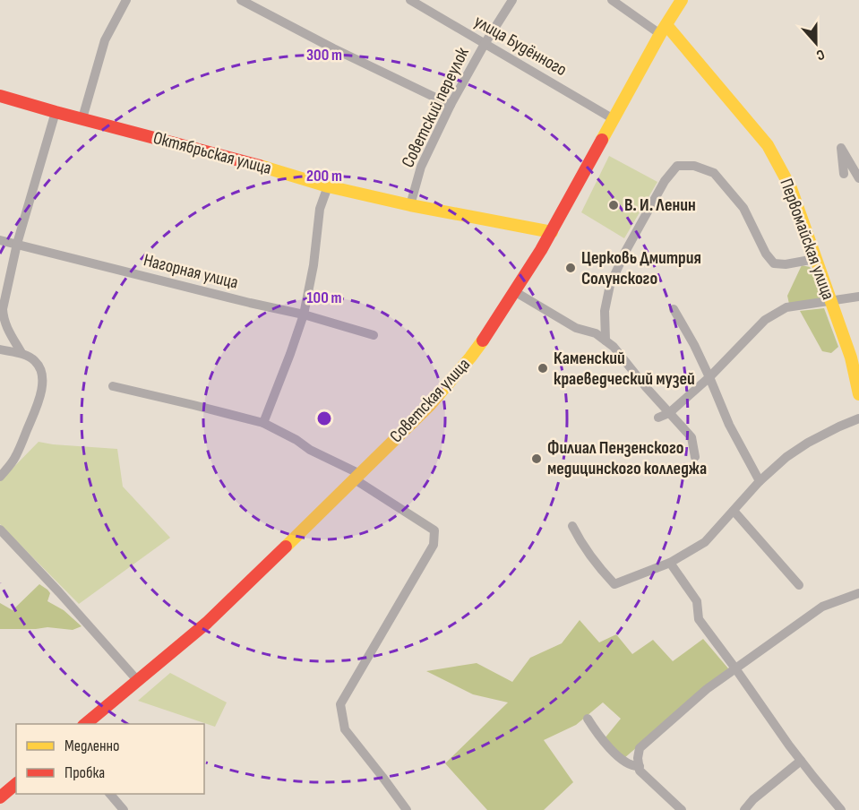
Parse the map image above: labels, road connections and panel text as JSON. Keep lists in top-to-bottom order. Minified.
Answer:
{"streets":{"street":["улица Будённого","Советский переулок","Октябрьская улица","Первомайская улица","Нагорная улица","Советская улица"]},"crossings":[["улица Будённого","Советский переулок"],["улица Будённого","Советская улица"],["Советский переулок","Октябрьская улица"],["Октябрьская улица","Советская улица"],["Первомайская улица","Советская улица"]],"places":["В. И. Ленин","Церковь Дмитрия Солунского","Каменский краеведческий музей","Филиал Пензенского медицинского колледжа"],"legend":["Медленно","Пробка"],"north":"bottom","rings":["300 m","200 m","100 m"]}
